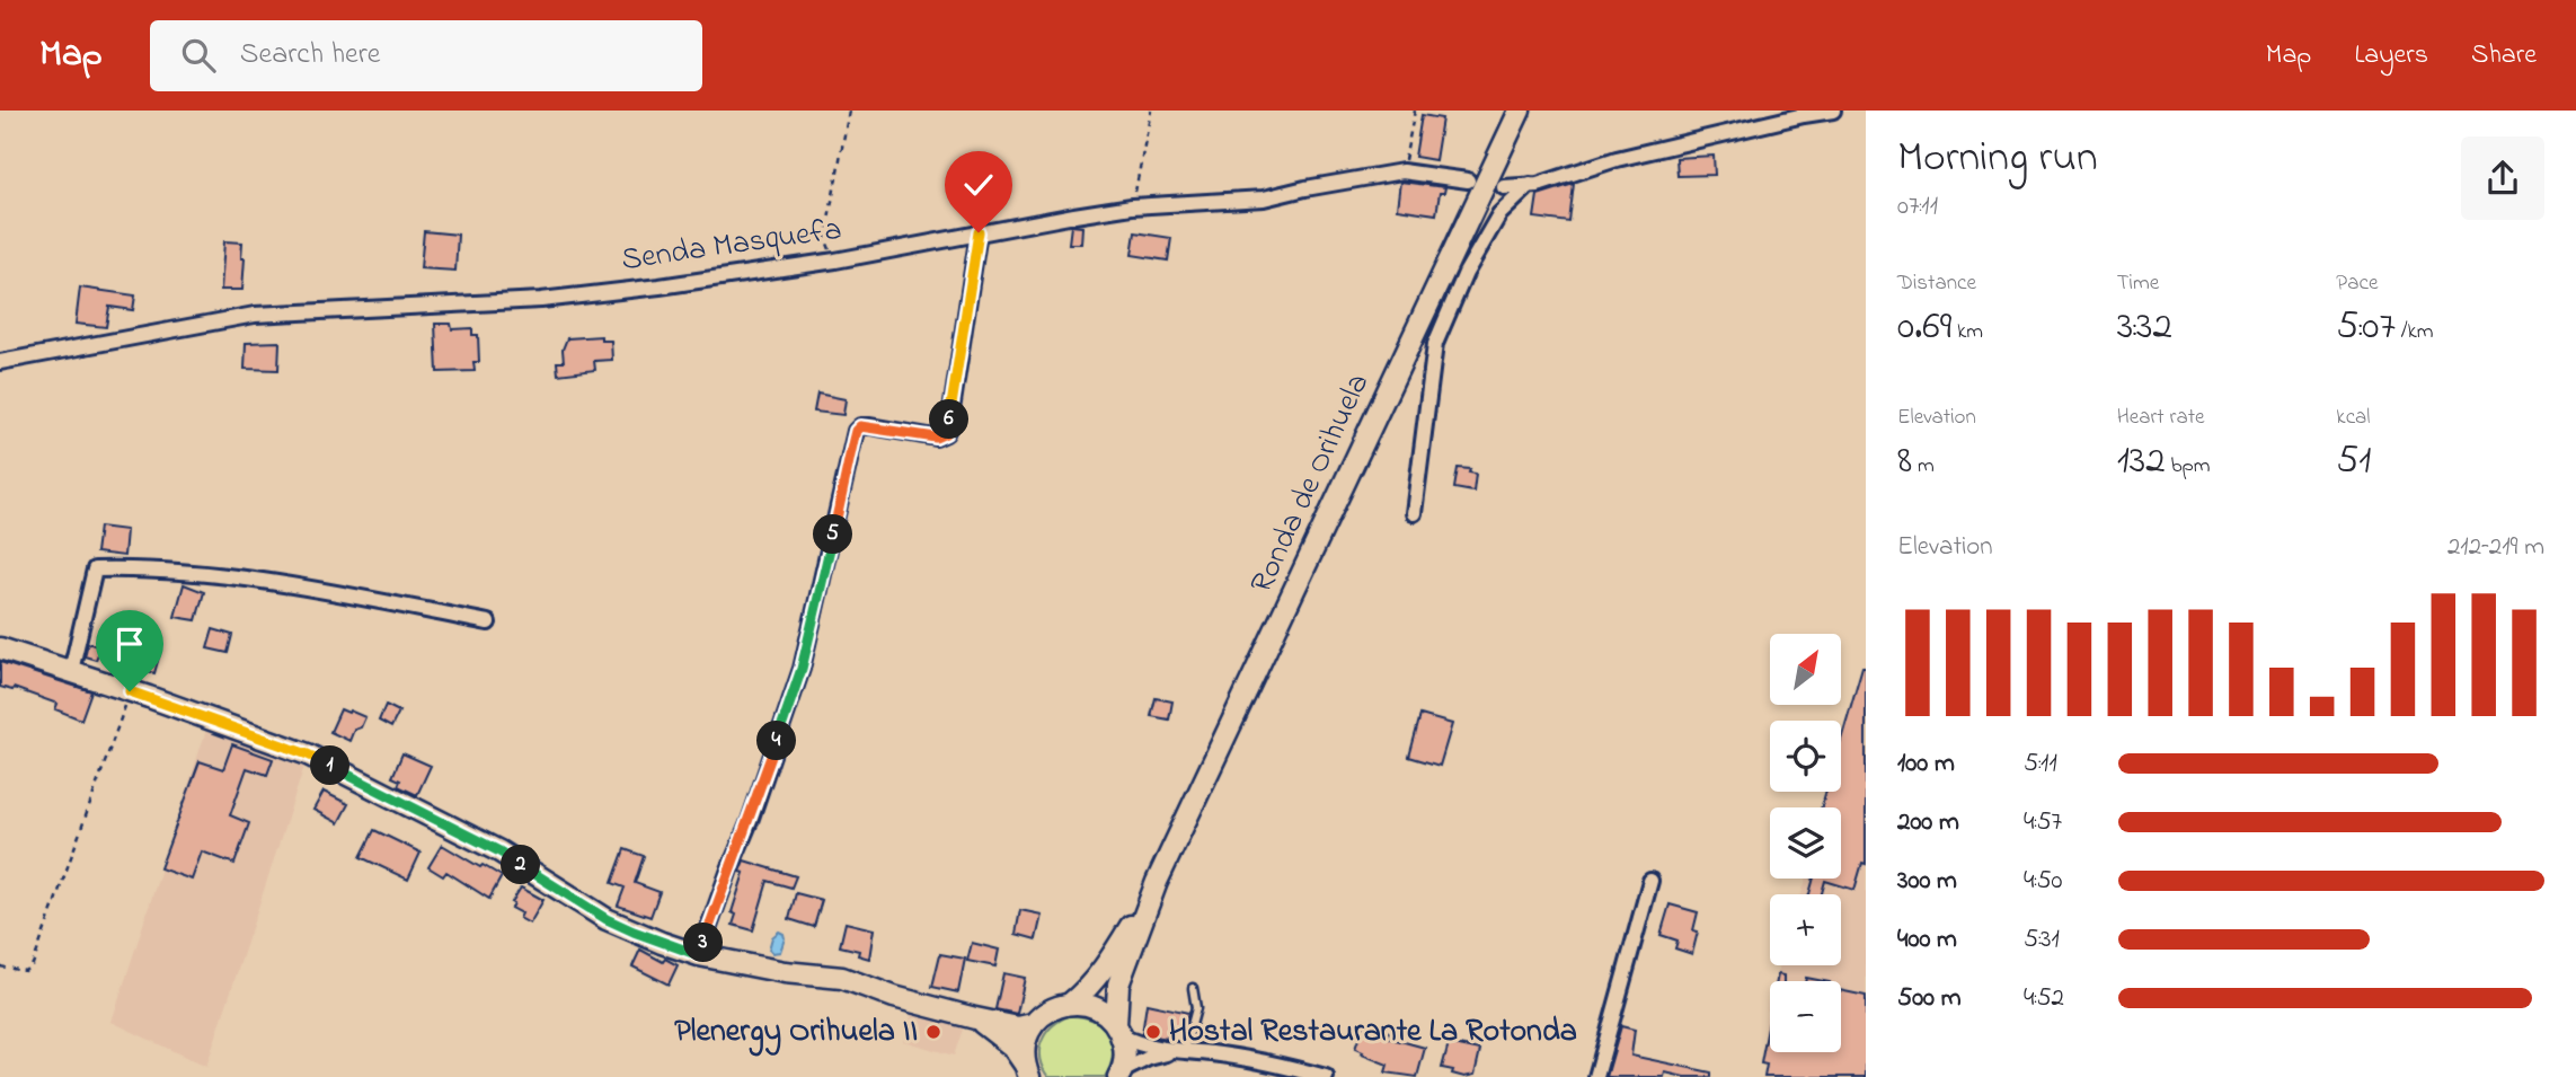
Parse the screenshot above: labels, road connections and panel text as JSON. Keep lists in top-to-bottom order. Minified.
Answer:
{"streets":{"main road":["Ronda de Orihuela"],"street":["Senda Masquefa"]},"places":["Plenergy Orihuela II","Hostal Restaurante La Rotonda"],"north":"top right","page":{"header":"Map","search":"Search here","nav":["Map","Layers","Share"],"heading":["Morning run","07:11"],"stats":[["Distance","0.69 km"],["Time","3:32"],["Pace","5:07 /km"],["Elevation","8 m"],["Heart rate","132 bpm"],["kcal","51"]],"pins":["6","5","4","1","2","3"],"chart":["Elevation","212–219 m"],"map_buttons":["+","−"],"list":[{"name":"100 m","note":"5:11"},{"name":"200 m","note":"4:57"},{"name":"300 m","note":"4:50"},{"name":"400 m","note":"5:31"},{"name":"500 m","note":"4:52"}]}}
